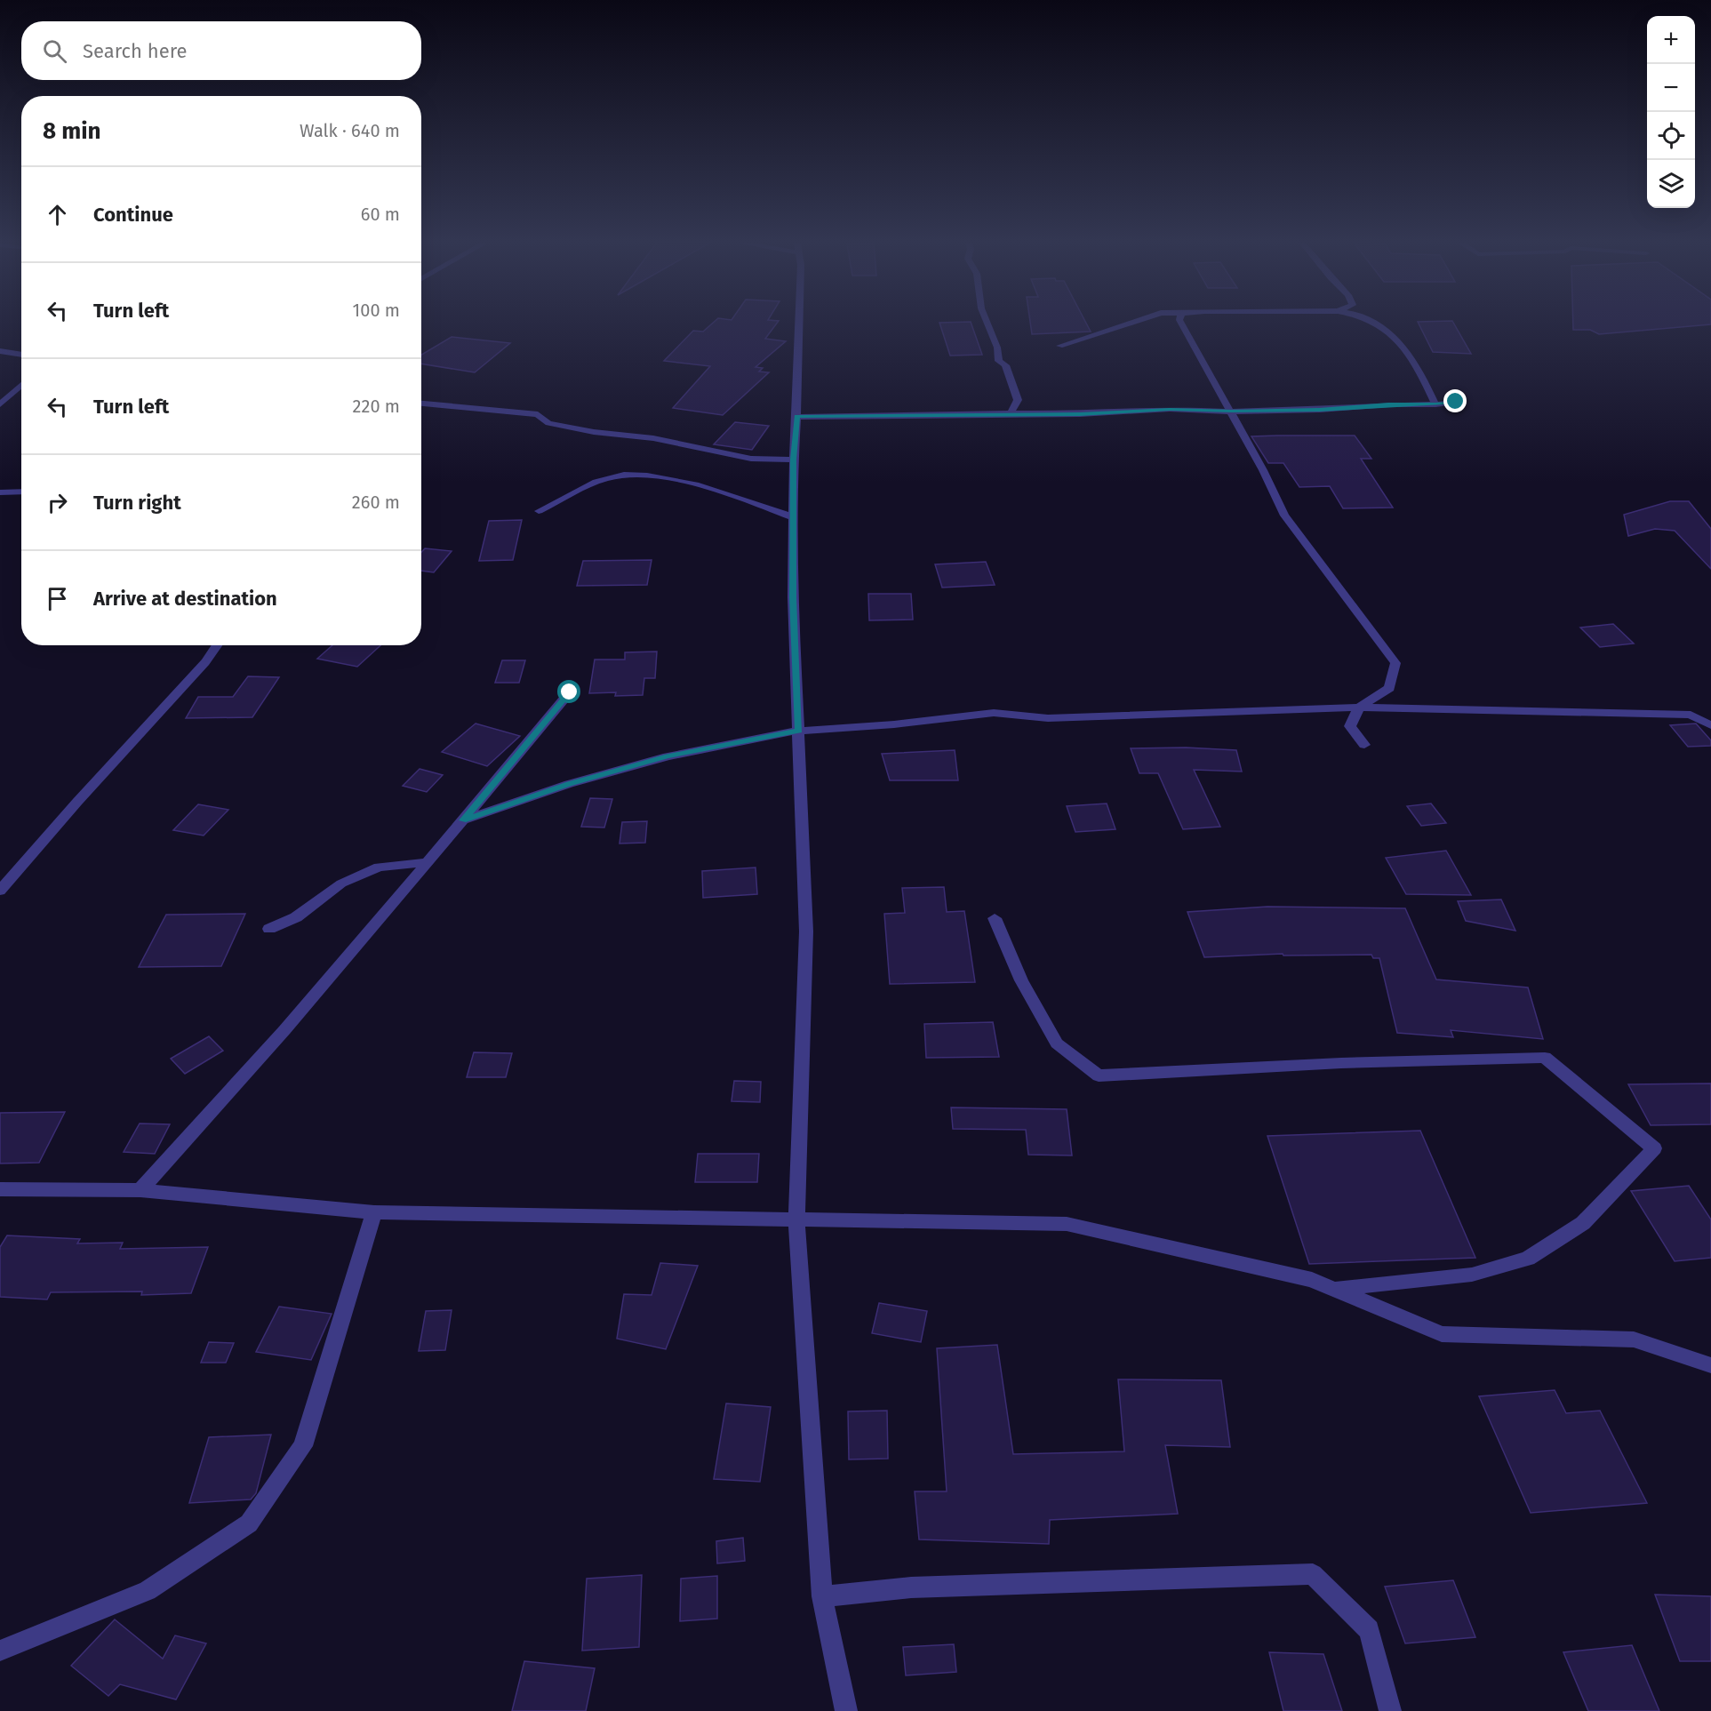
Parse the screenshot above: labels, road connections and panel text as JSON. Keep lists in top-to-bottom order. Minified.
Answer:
{"page":{"map_buttons":["+","−"],"search":"Search here","heading":["8 min","Walk · 640 m"],"list":[["Continue","60 m"],["Turn left","100 m"],["Turn left","220 m"],["Turn right","260 m"],"Arrive at destination"]}}
